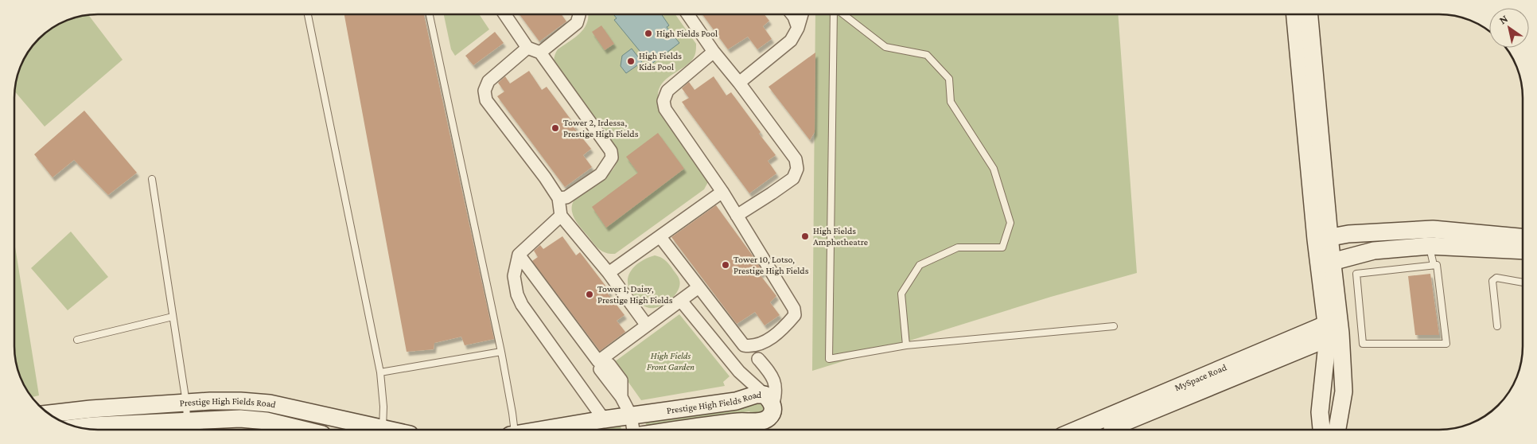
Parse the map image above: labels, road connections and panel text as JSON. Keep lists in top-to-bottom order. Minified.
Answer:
{"streets":{"street":["MySpace Road","Prestige High Fields Road"]},"parks":["High Fields Front Garden"],"places":["High Fields Pool","High Fields Kids Pool","Tower 2, Irdessa, Prestige High Fields","High Fields Amphetheatre","Tower 10, Lotso, Prestige High Fields","Tower 1, Daisy, Prestige High Fields"],"north":"top left"}
